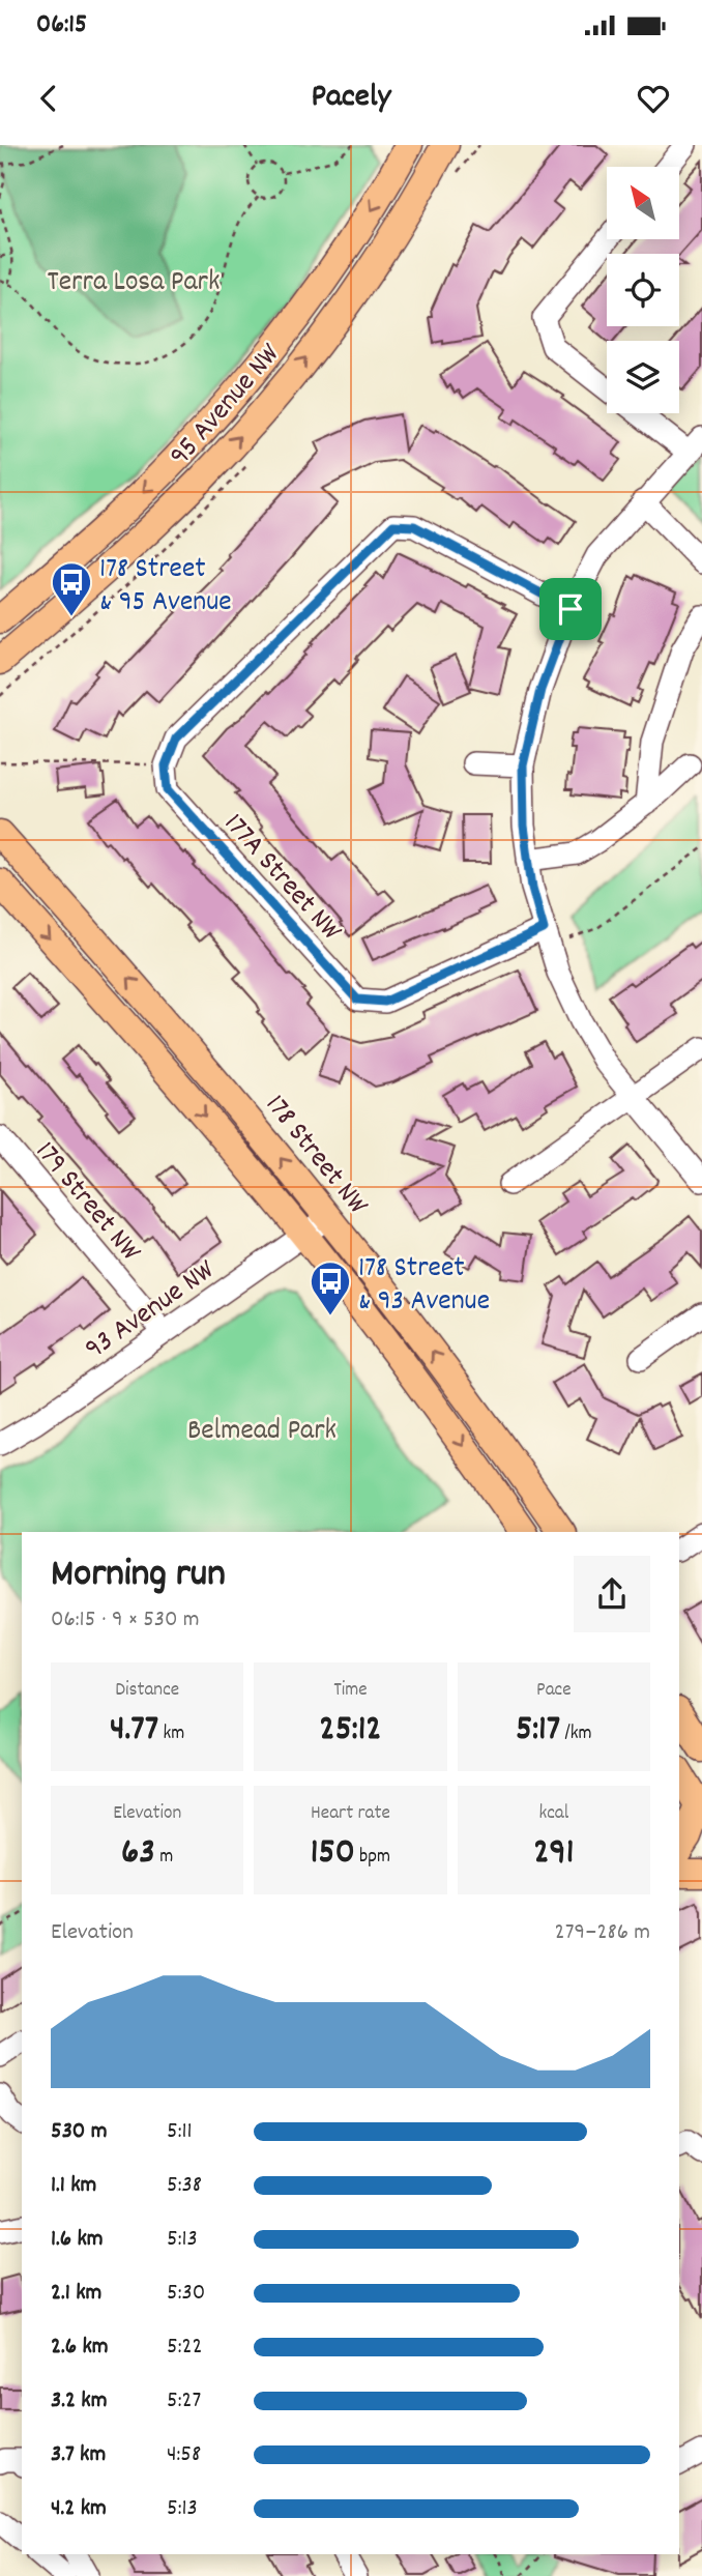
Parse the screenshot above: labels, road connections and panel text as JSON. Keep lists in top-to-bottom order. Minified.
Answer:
{"streets":{"main road":["95 Avenue NW","178 Street NW"],"street":["177A Street NW","179 Street NW","93 Avenue NW"]},"crossings":[["178 Street NW","93 Avenue NW"],["179 Street NW","93 Avenue NW"]],"parks":["Terra Losa Park","Belmead Park"],"places":{"bus stop":["178 Street & 95 Avenue","178 Street & 93 Avenue"]},"north":"top left","page":{"status":"06:15","header":"Pacely","heading":["Morning run","06:15 · 9 × 530 m"],"stats":[["Distance","4.77 km"],["Time","25:12"],["Pace","5:17 /km"],["Elevation","63 m"],["Heart rate","150 bpm"],["kcal","291"]],"chart":["Elevation","279–286 m"],"list":[{"name":"530 m","note":"5:11"},{"name":"1.1 km","note":"5:38"},{"name":"1.6 km","note":"5:13"},{"name":"2.1 km","note":"5:30"},{"name":"2.6 km","note":"5:22"},{"name":"3.2 km","note":"5:27"},{"name":"3.7 km","note":"4:58"},{"name":"4.2 km","note":"5:13"}]}}
